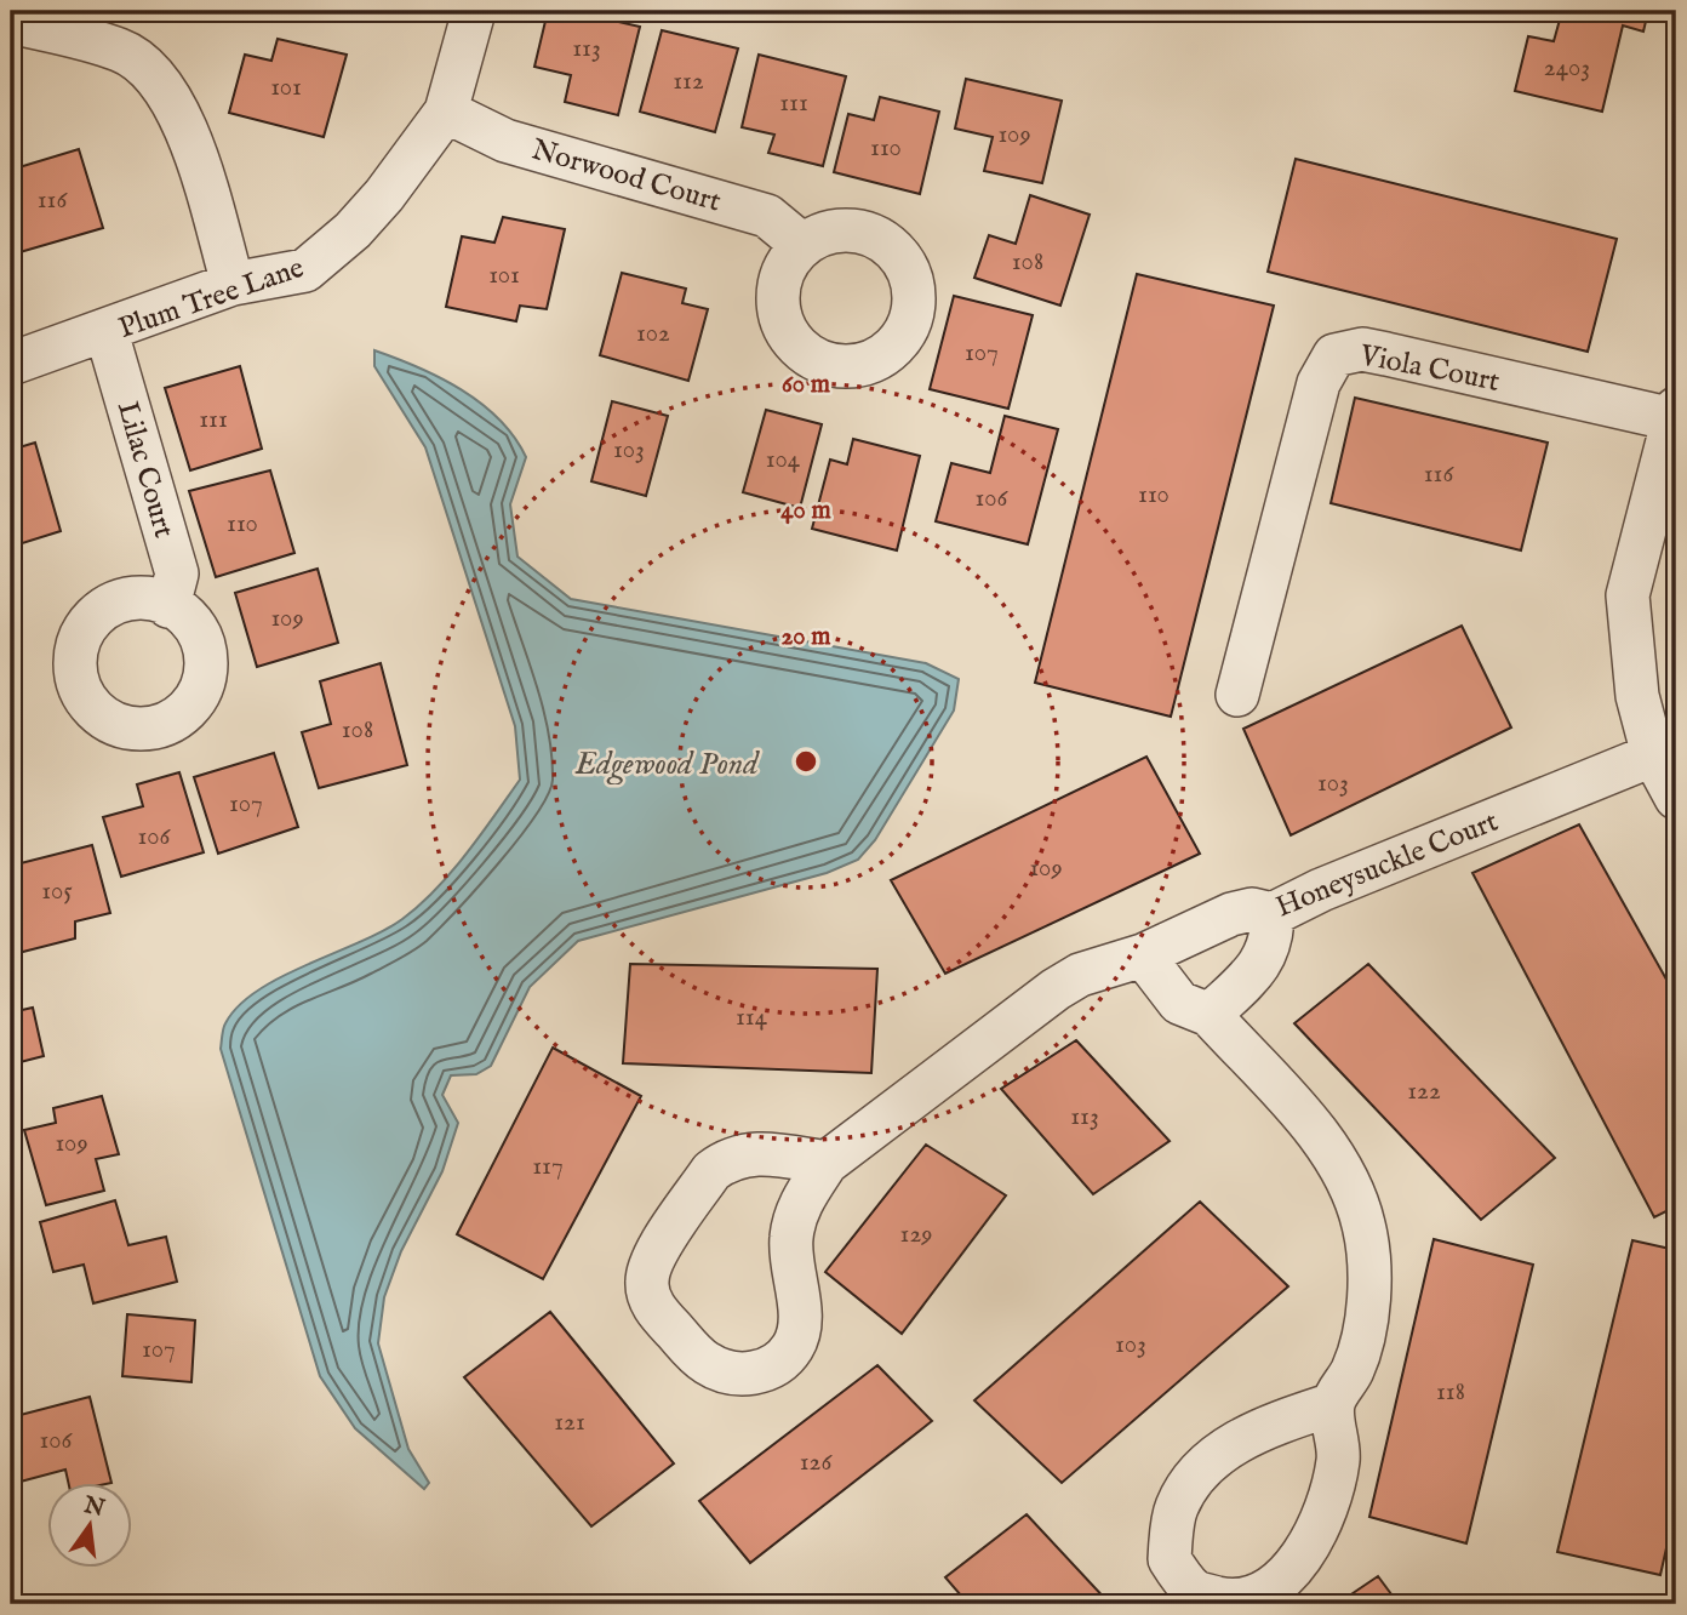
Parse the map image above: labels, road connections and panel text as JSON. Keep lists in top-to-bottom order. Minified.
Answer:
{"streets":{"street":["Norwood Court","Plum Tree Lane","Viola Court","Lilac Court","Honeysuckle Court"]},"crossings":[["Norwood Court","Plum Tree Lane"],["Plum Tree Lane","Lilac Court"]],"water":["Edgewood Pond"],"house_numbers":["113","2403","112","101","111","109","110","116","108","101","102","107","111","103","104","116","110","106","110","109","108","103","107","106","109","105","114","122","113","109","117","129","103","107","118","121","106","126"],"north":"top","rings":["60 m","40 m","20 m"]}
